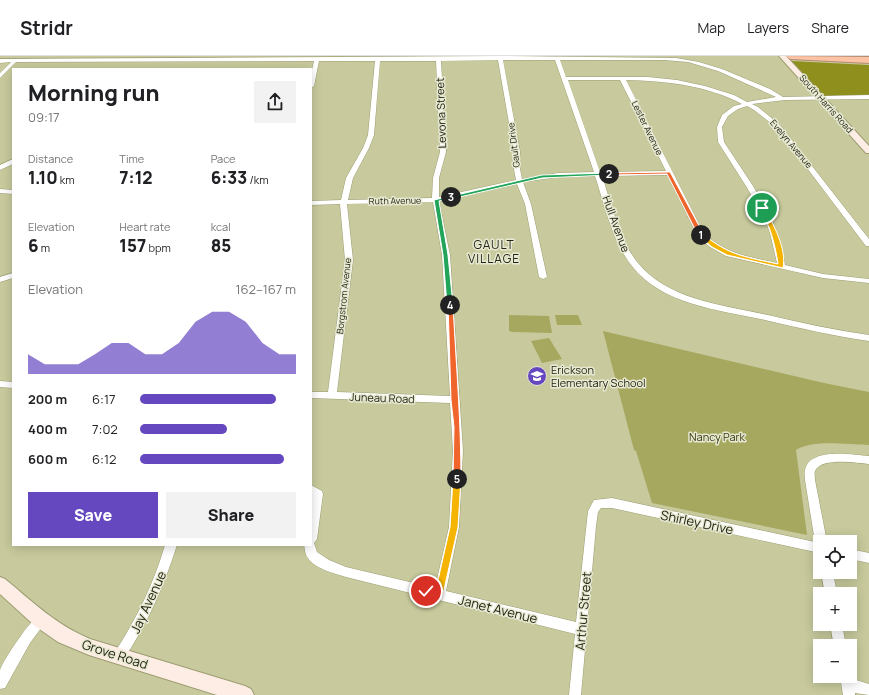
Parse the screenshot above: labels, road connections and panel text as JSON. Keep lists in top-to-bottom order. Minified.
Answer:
{"streets":{"main road":["South Harris Road","Grove Road"],"street":["Levona Street","Lester Avenue","Evelyn Avenue","Gault Drive","Ruth Avenue","Hull Avenue","Borgstrom Avenue","Juneau Road","Shirley Drive","Jay Avenue","Janet Avenue","Arthur Street"]},"crossings":[["Levona Street","Ruth Avenue"],["Levona Street","Juneau Road"],["Levona Street","Janet Avenue"],["Lester Avenue","Evelyn Avenue"],["Lester Avenue","Ruth Avenue"],["Evelyn Avenue","Hull Avenue"],["Gault Drive","Ruth Avenue"],["Ruth Avenue","Hull Avenue"],["Ruth Avenue","Borgstrom Avenue"],["Borgstrom Avenue","Juneau Road"],["Shirley Drive","Arthur Street"],["Jay Avenue","Grove Road"],["Janet Avenue","Arthur Street"]],"districts":["GAULT VILLAGE"],"parks":["Nancy Park"],"places":{"school or university":["Erickson Elementary School"]},"page":{"header":"Stridr","nav":["Map","Layers","Share"],"heading":["Morning run","09:17"],"stats":[["Distance","1.10 km"],["Time","7:12"],["Pace","6:33 /km"],["Elevation","6 m"],["Heart rate","157 bpm"],["kcal","85"]],"pins":["2","3","1","4","5"],"chart":["Elevation","162–167 m"],"list":[{"name":"200 m","note":"6:17"},{"name":"400 m","note":"7:02"},{"name":"600 m","note":"6:12"}],"buttons":["Save","Share"],"map_buttons":["+","−"]}}
